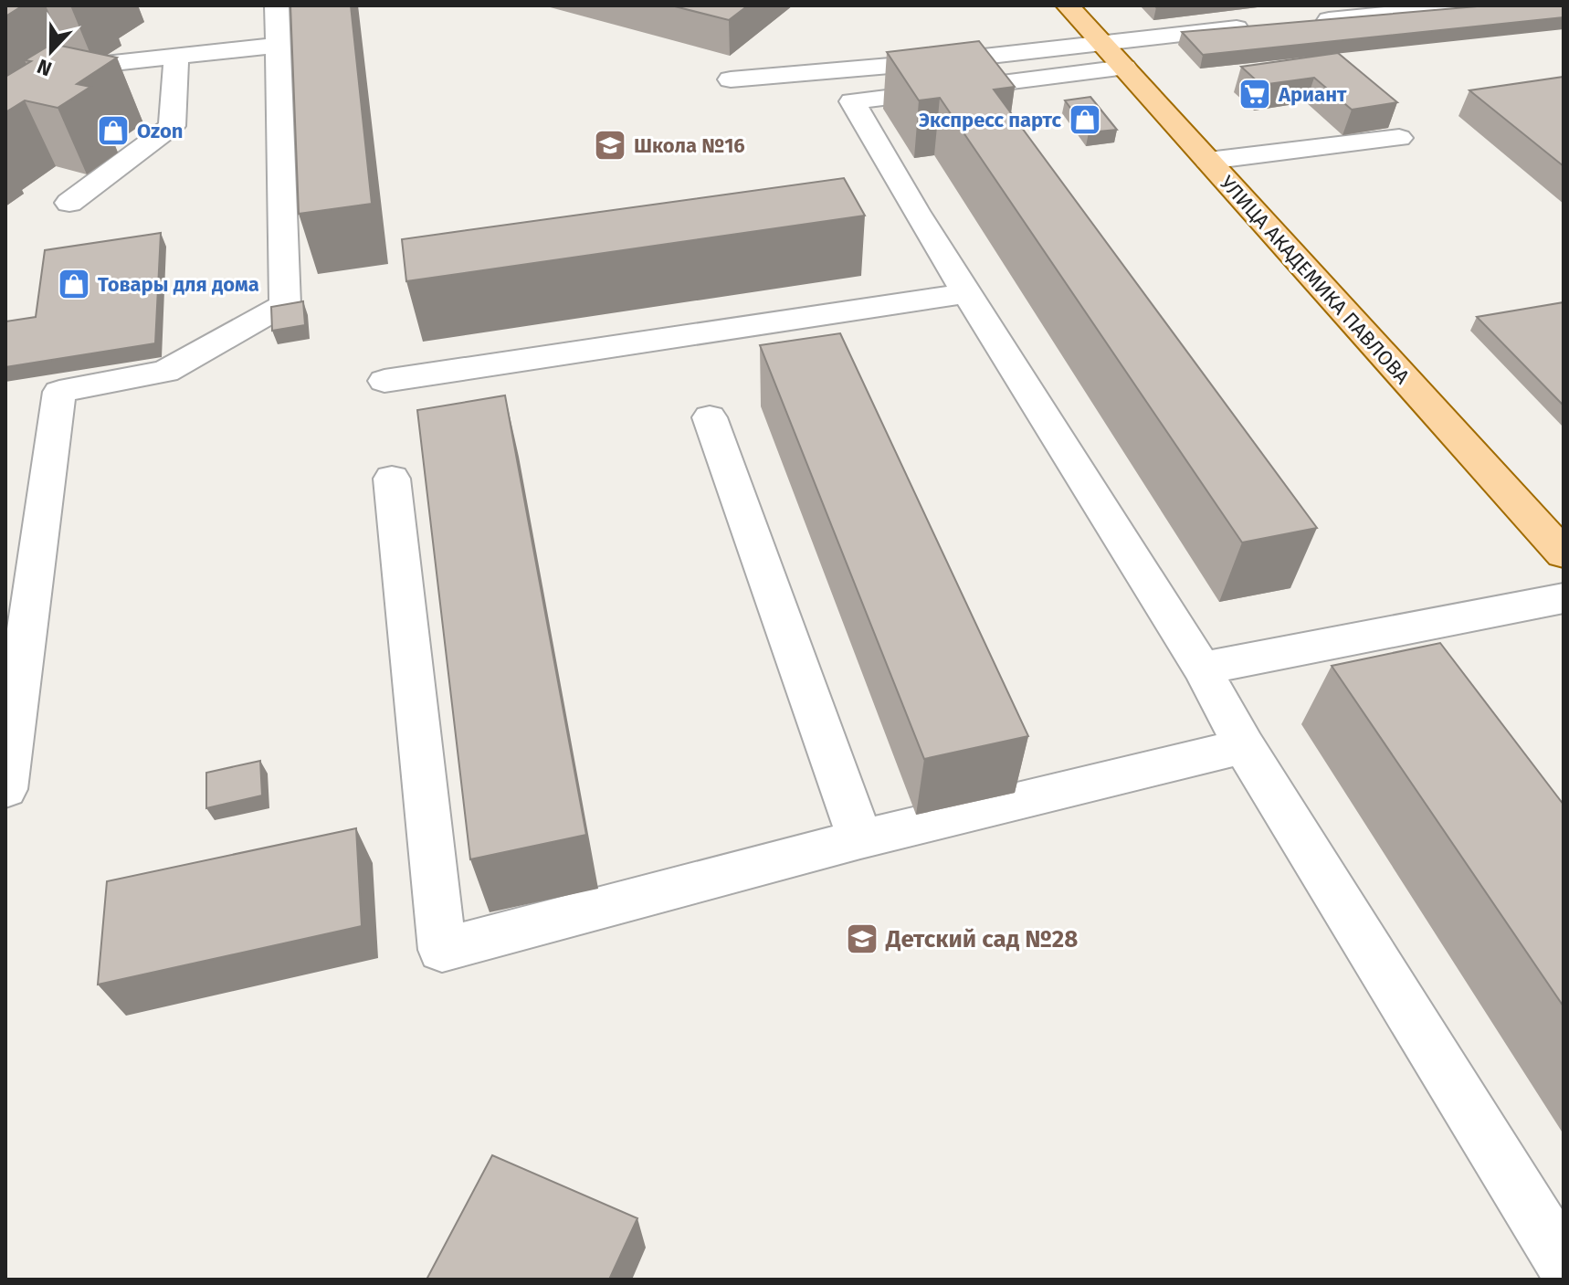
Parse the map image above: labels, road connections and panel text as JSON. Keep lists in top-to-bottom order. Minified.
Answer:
{"streets":{"main road":["УЛИЦА АКАДЕМИКА ПАВЛОВА"]},"places":{"supermarket":["Ариант"],"shop":["Экспресс партс","Ozon","Товары для дома"],"school or university":["Школа №16","Детский сад №28"]},"north":"bottom"}
